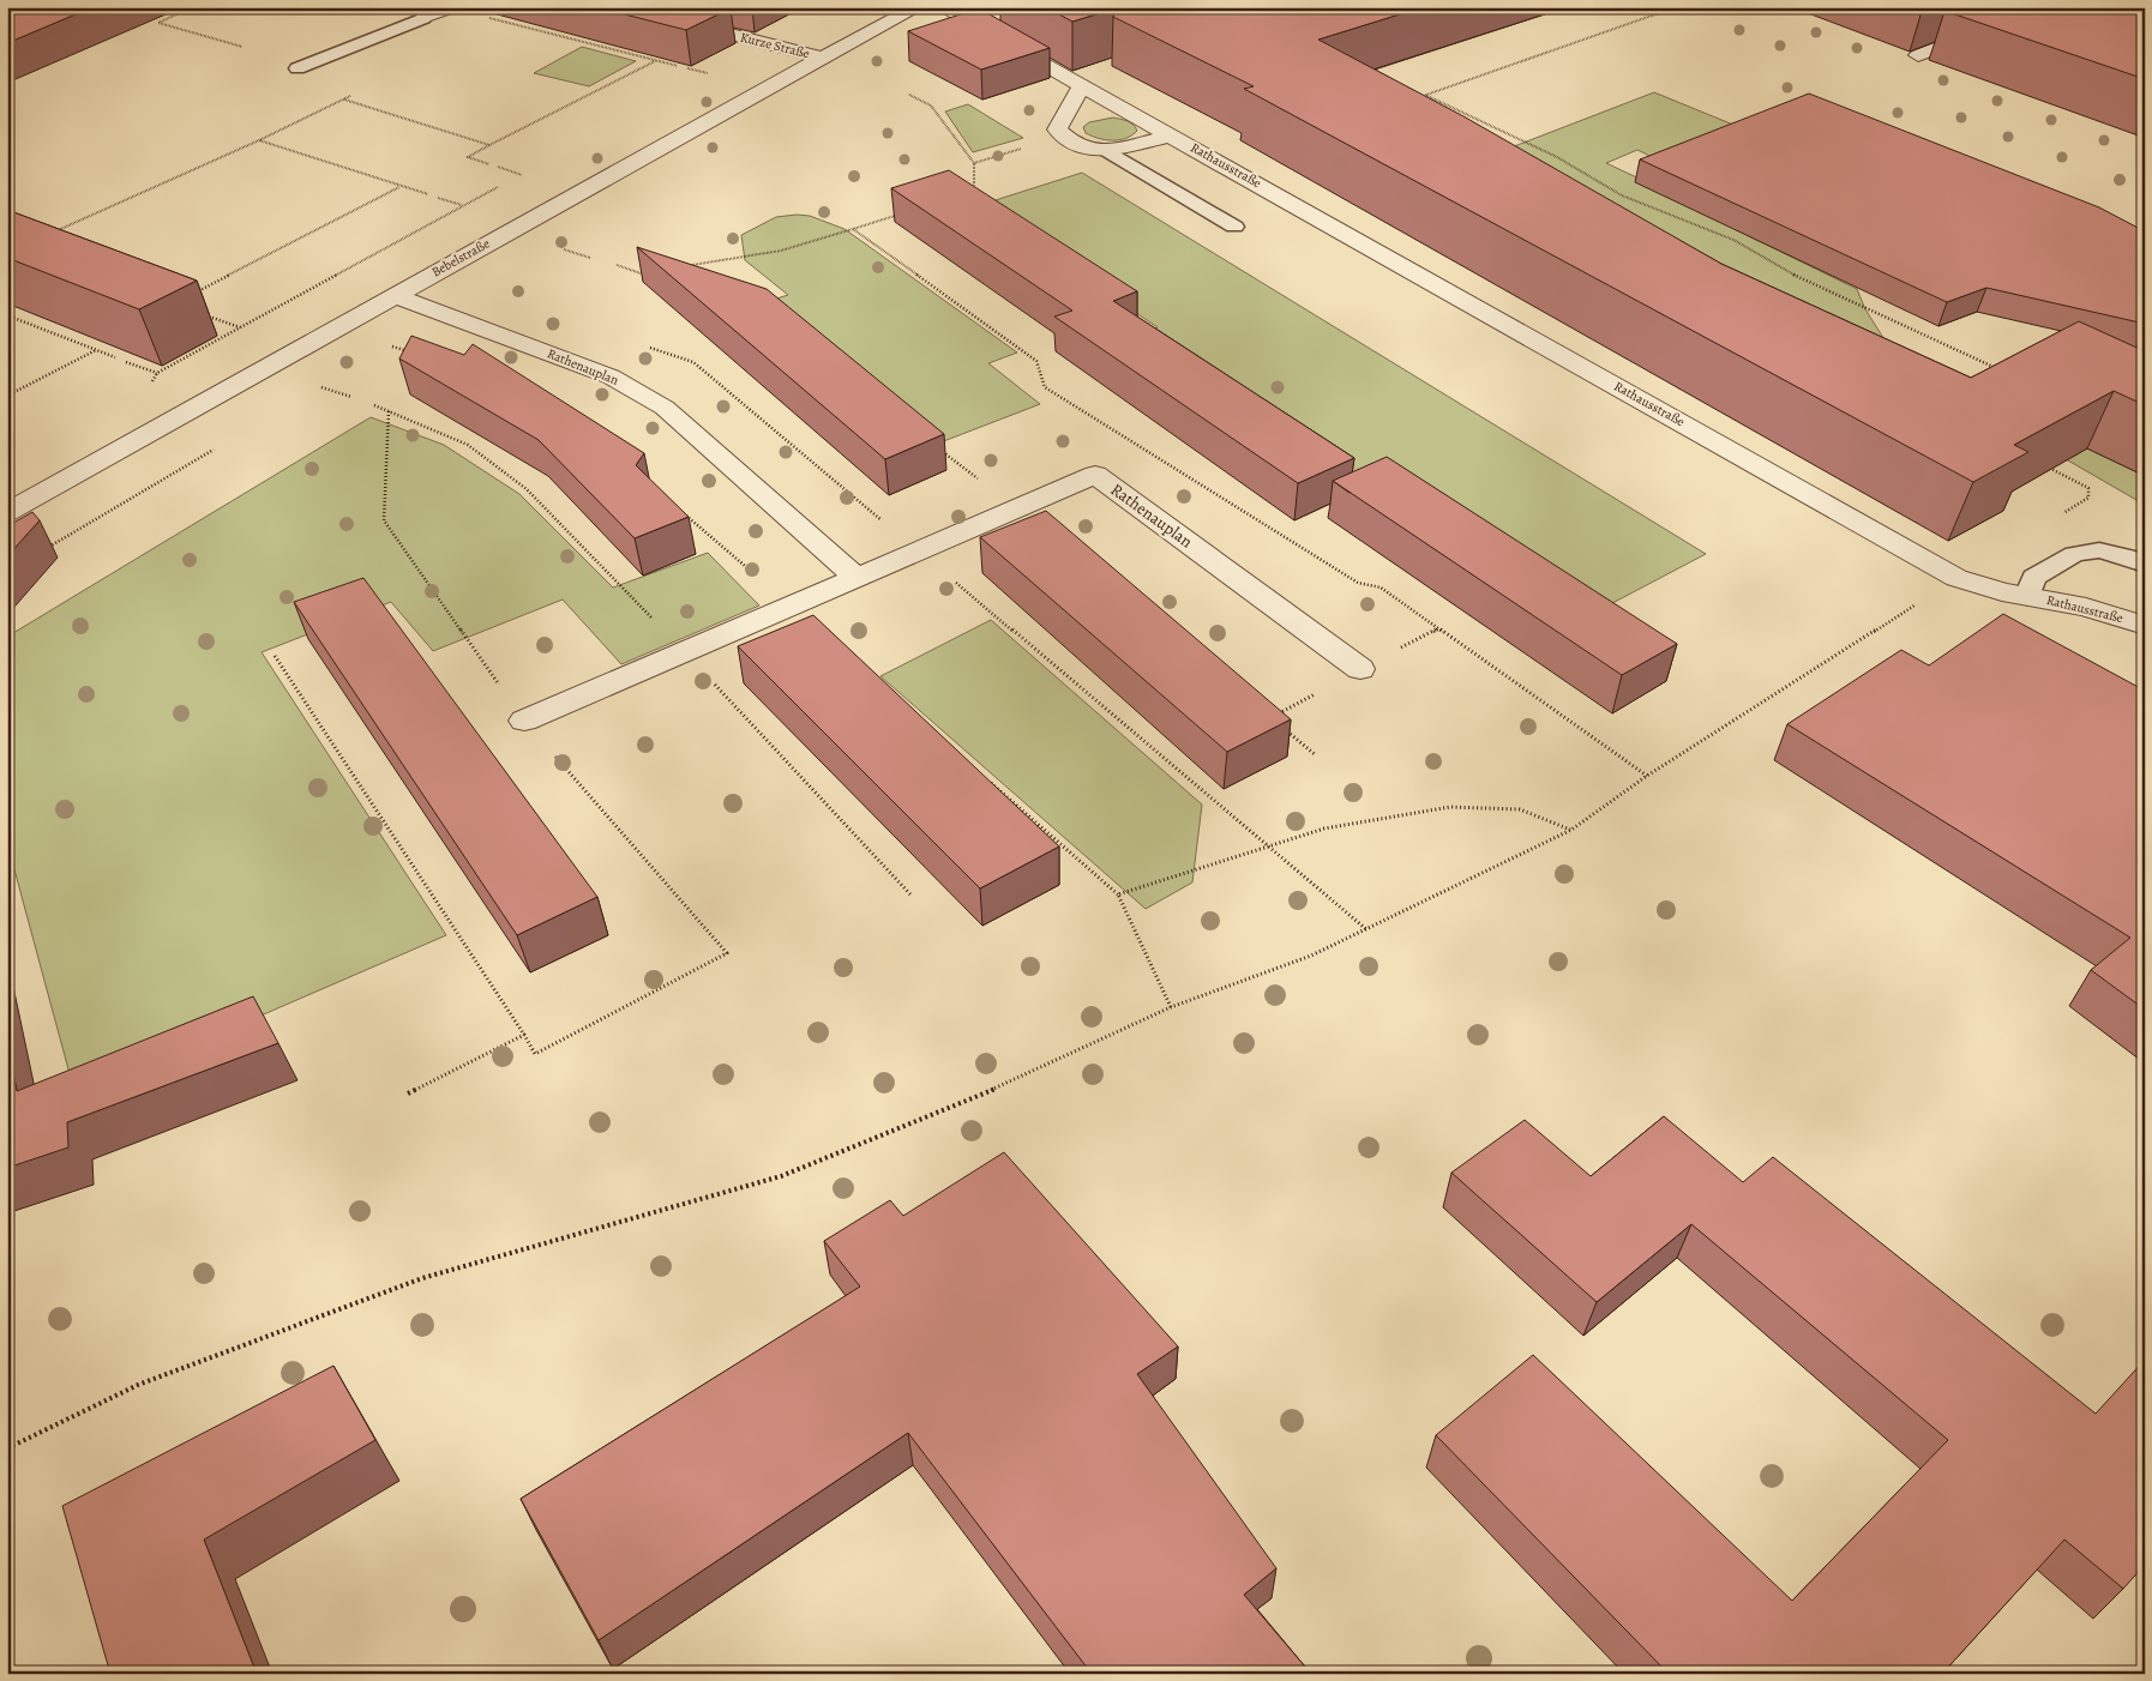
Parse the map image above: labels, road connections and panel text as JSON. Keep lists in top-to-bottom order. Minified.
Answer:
{"streets":{"street":["Kurze Straße","Rathausstraße","Bebelstraße","Rathenauplan"]},"crossings":[["Kurze Straße","Bebelstraße"],["Bebelstraße","Rathenauplan"]]}
